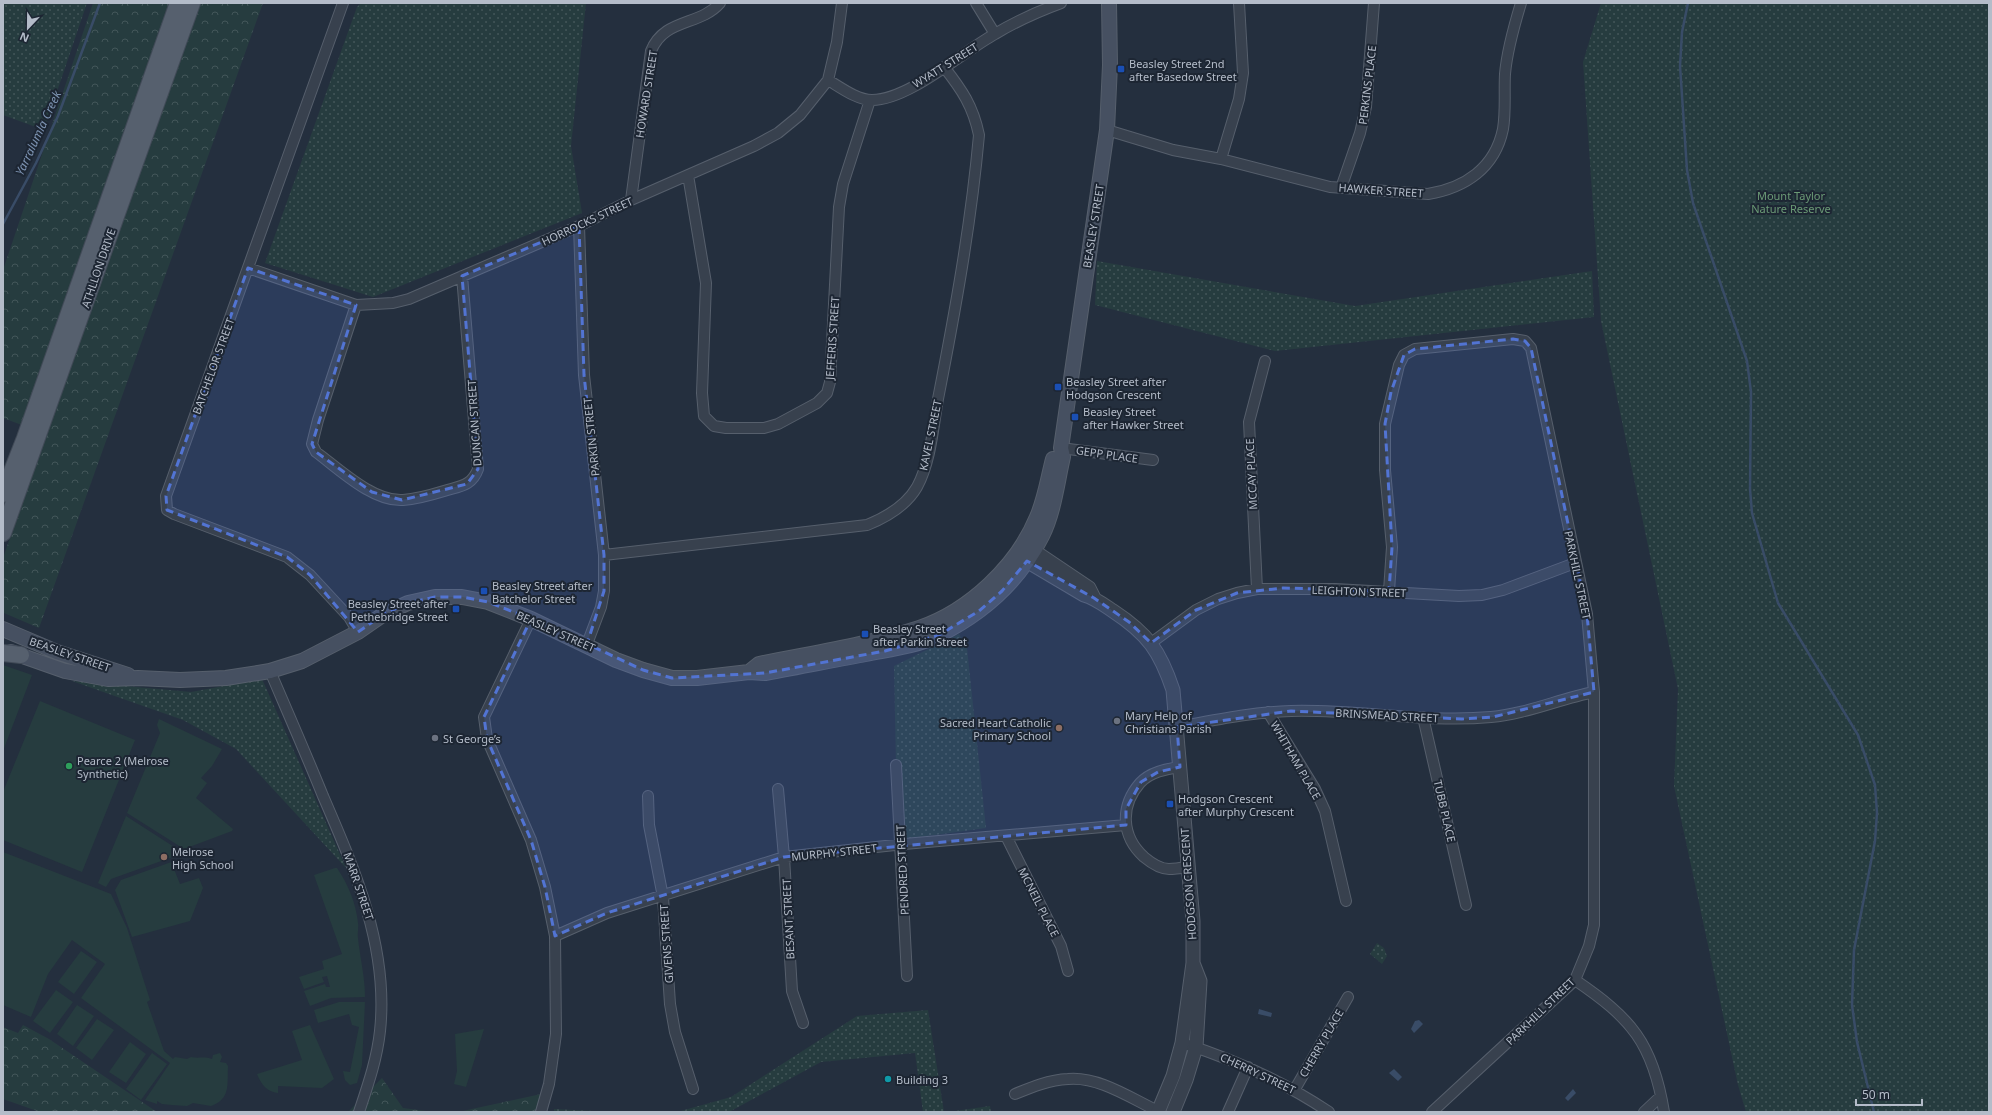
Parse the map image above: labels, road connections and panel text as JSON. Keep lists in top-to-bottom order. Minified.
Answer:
{"streets":{"main road":["BEASLEY STREET","ATHLLON DRIVE"],"street":["WYATT STREET","PERKINS PLACE","HOWARD STREET","HAWKER STREET","HORROCKS STREET","JEFFERIS STREET","BATCHELOR STREET","DUNCAN STREET","KAVEL STREET","PARKIN STREET","GEPP PLACE","MCCAY PLACE","PARKHILL STREET","LEIGHTON STREET","BRINSMEAD STREET","WHITHAM PLACE","TUBB PLACE","MURPHY STREET","PENDRED STREET","HODGSON CRESCENT","MARR STREET","MCNEIL PLACE","BESANT STREET","GIVENS STREET","CHERRY PLACE","CHERRY STREET"]},"crossings":[["WYATT STREET","JEFFERIS STREET"],["WYATT STREET","KAVEL STREET"],["PERKINS PLACE","HAWKER STREET"],["HOWARD STREET","HORROCKS STREET"],["HAWKER STREET","BEASLEY STREET"],["HORROCKS STREET","JEFFERIS STREET"],["HORROCKS STREET","BATCHELOR STREET"],["HORROCKS STREET","DUNCAN STREET"],["HORROCKS STREET","PARKIN STREET"],["BEASLEY STREET","BATCHELOR STREET"],["BEASLEY STREET","PARKIN STREET"],["BEASLEY STREET","GEPP PLACE"],["BEASLEY STREET","HODGSON CRESCENT"],["BEASLEY STREET","MARR STREET"],["KAVEL STREET","PARKIN STREET"],["MCCAY PLACE","LEIGHTON STREET"],["PARKHILL STREET","LEIGHTON STREET"],["PARKHILL STREET","BRINSMEAD STREET"],["LEIGHTON STREET","HODGSON CRESCENT"],["BRINSMEAD STREET","WHITHAM PLACE"],["BRINSMEAD STREET","TUBB PLACE"],["BRINSMEAD STREET","HODGSON CRESCENT"],["MURPHY STREET","PENDRED STREET"],["MURPHY STREET","MCNEIL PLACE"],["MURPHY STREET","BESANT STREET"],["MURPHY STREET","GIVENS STREET"],["HODGSON CRESCENT","CHERRY STREET"],["CHERRY PLACE","CHERRY STREET"]],"water":["Yarralumla Creek"],"parks":["Mount Taylor Nature Reserve"],"places":{"transit":["Beasley Street 2nd after Basedow Street","Beasley Street after Hodgson Crescent","Beasley Street after Hawker Street","Beasley Street after Batchelor Street","Beasley Street after Pethebridge Street","Beasley Street after Parkin Street","Hodgson Crescent after Murphy Crescent"],"other":["Mary Help of Christians Parish","Sacred Heart Catholic Primary School","St George’s","Pearce 2 (Melrose Synthetic)","Melrose High School","Building 3"]},"scale_bar":"50 m","north":"bottom"}
